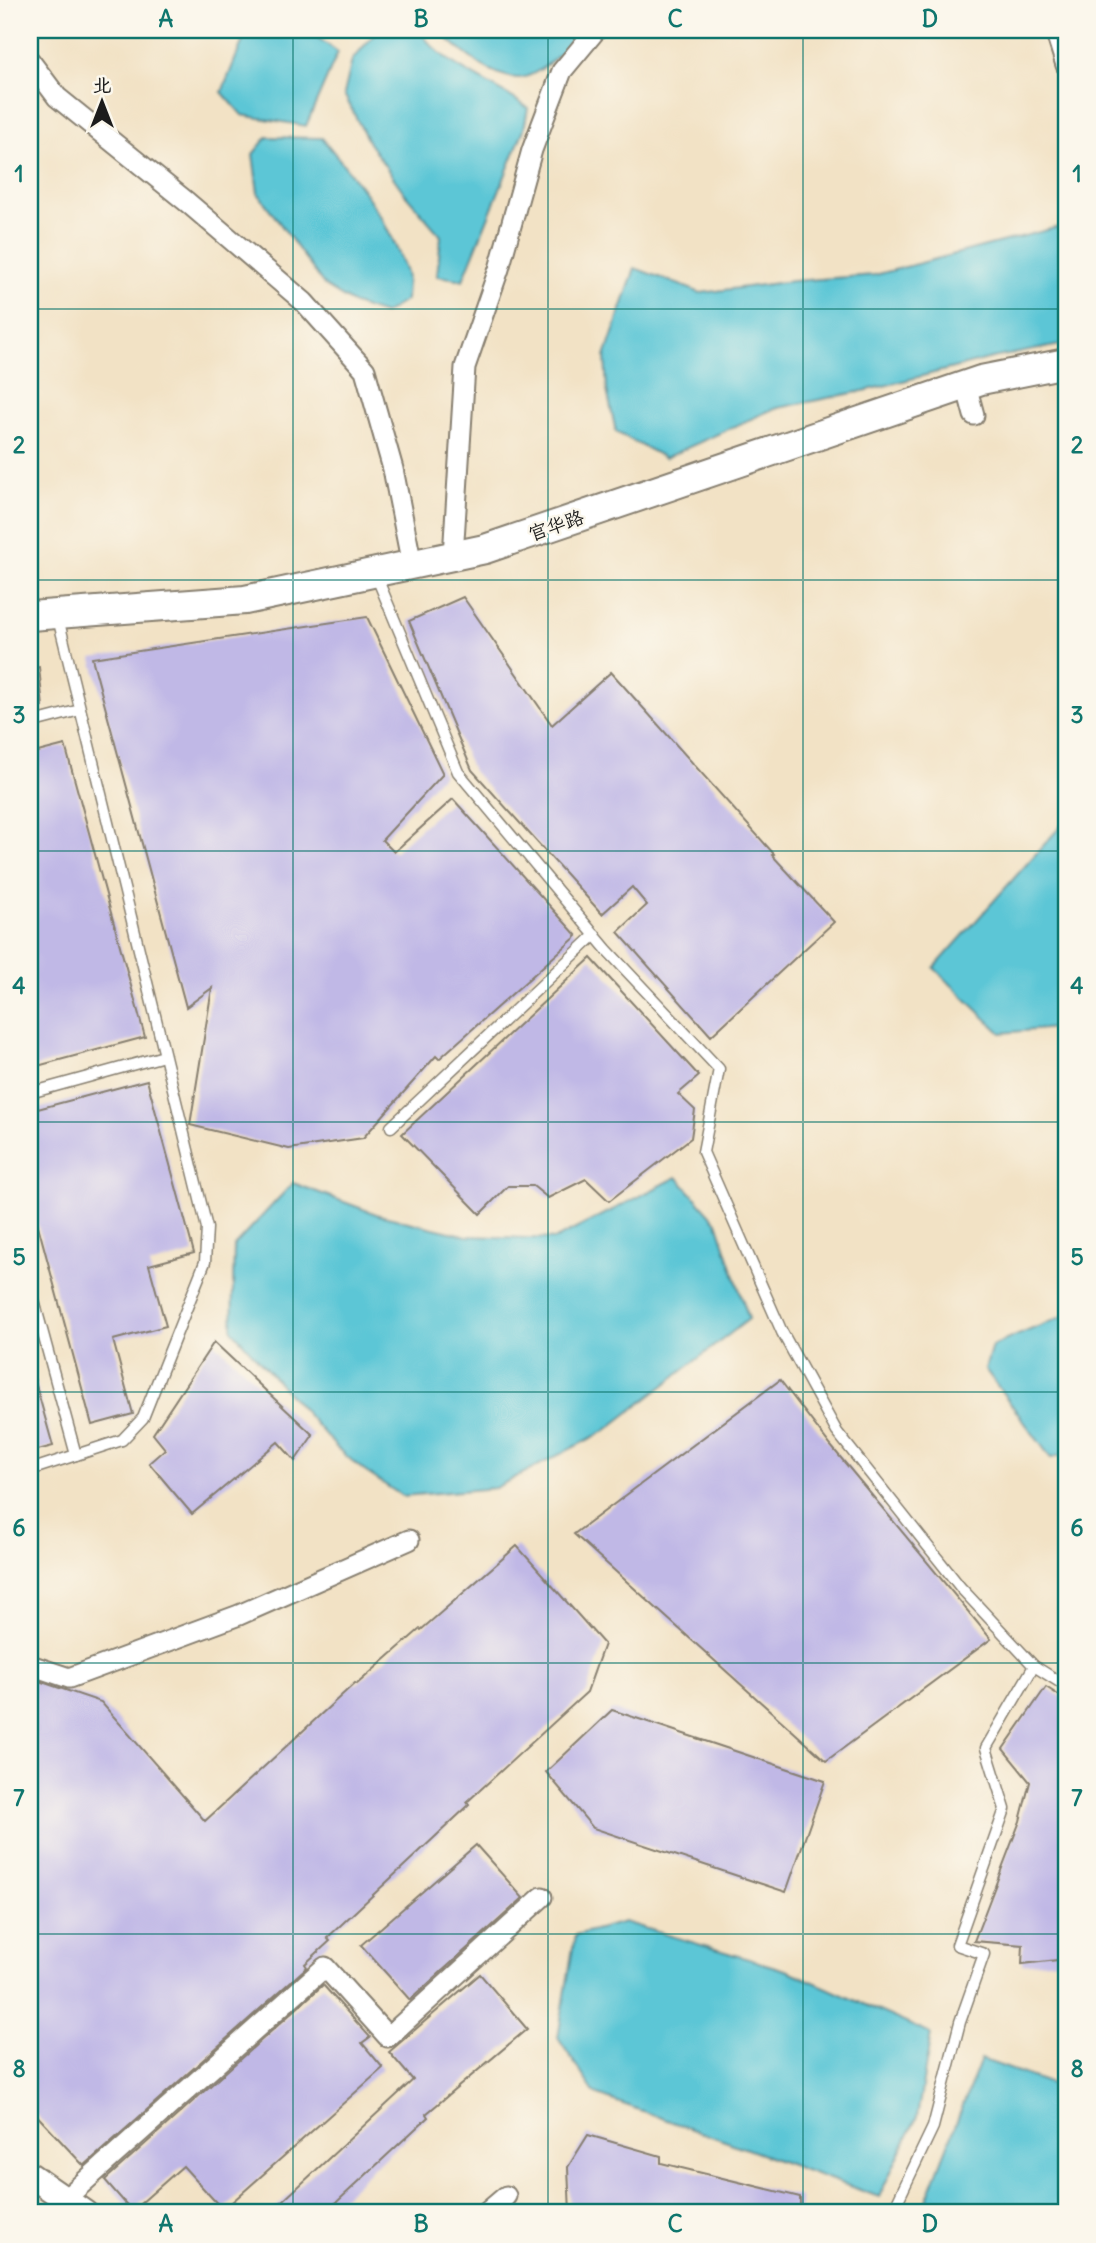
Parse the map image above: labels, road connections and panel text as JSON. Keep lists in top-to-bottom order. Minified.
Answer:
{"streets":{"main road":["官华路"]},"north":"top","grid":{"columns":["A","B","C","D"],"rows":["1","2","3","4","5","6","7","8"]}}
